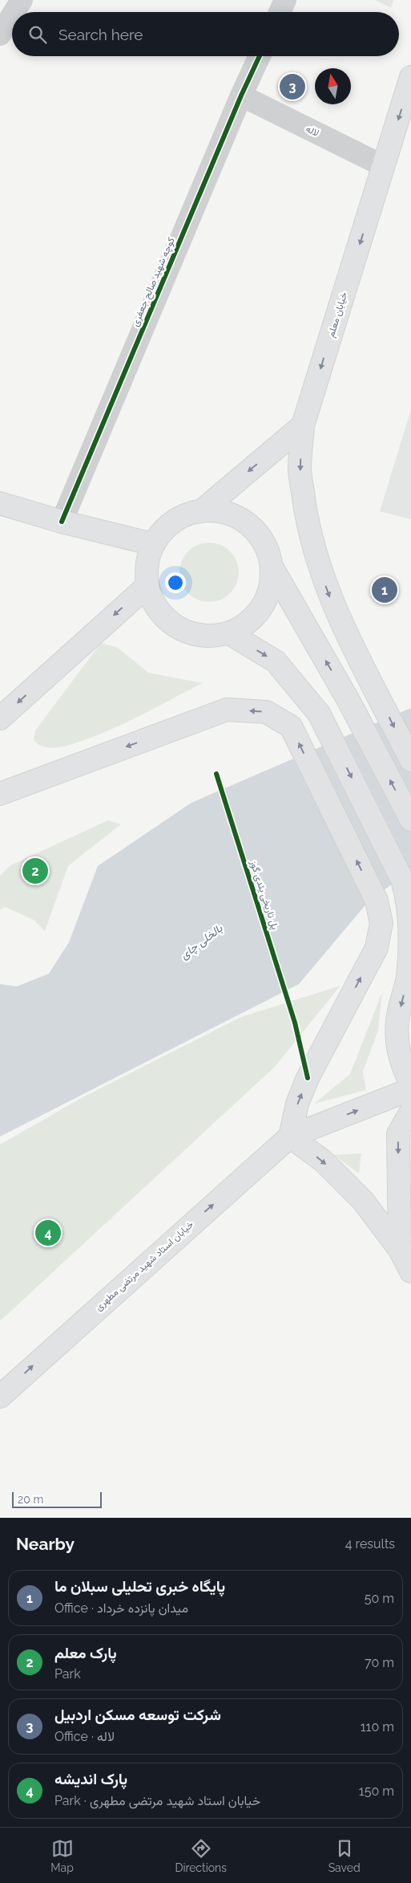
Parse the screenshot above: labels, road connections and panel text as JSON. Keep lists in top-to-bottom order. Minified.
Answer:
{"streets":{"main road":["خیابان معلم","خیابان استاد شهید مرتضی مطهری"],"street":["لاله","کوچه شهید صالح جعفری"],"cycle path":["پل تاریخی یئدی گوز"]},"crossings":[["لاله","کوچه شهید صالح جعفری"],["لاله","خیابان معلم"]],"one_way":["خیابان معلم","خیابان استاد شهید مرتضی مطهری"],"water":["بالخلی چای"],"scale_bar":"20 m","north":"top","page":{"search":"Search here","pins":["3","1","2","4"],"scale":"20 m","heading":["Nearby","4 results"],"list":[{"mark":"1","name":"پایگاه خبری تحلیلی سبلان ما","note":"Office · میدان پانزده خرداد","value":"50 m"},{"mark":"2","name":"پارک معلم","note":"Park","value":"70 m"},{"mark":"3","name":"شرکت توسعه مسکن اردبیل","note":"Office · لاله","value":"110 m"},{"mark":"4","name":"پارک اندیشه","note":"Park · خیابان استاد شهید مرتضی مطهری","value":"150 m"}],"nav":["Map","Directions","Saved"]}}
